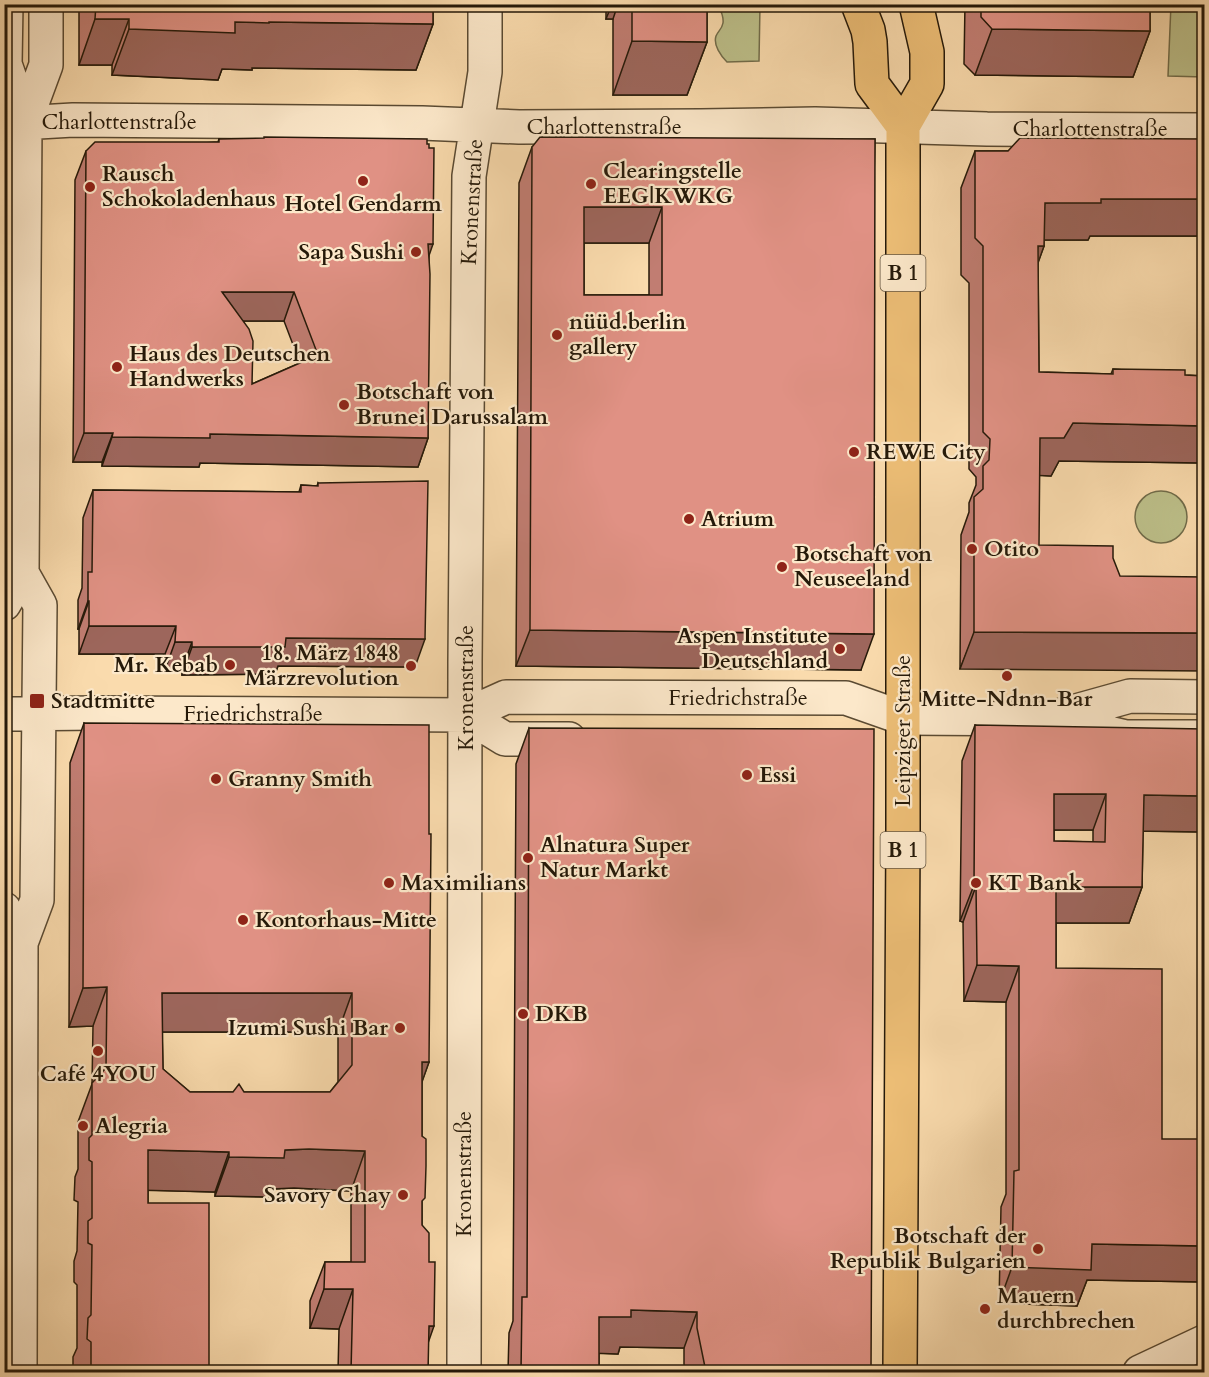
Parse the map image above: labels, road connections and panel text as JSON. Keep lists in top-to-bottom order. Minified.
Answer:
{"streets":{"main road":["B 1","Leipziger Straße"],"street":["Charlottenstraße","Kronenstraße","Friedrichstraße"]},"crossings":[["Charlottenstraße","Kronenstraße"],["Charlottenstraße","Leipziger Straße"],["Kronenstraße","Friedrichstraße"],["Friedrichstraße","Leipziger Straße"]],"places":{"other":["Hotel Gendarm","Clearingstelle EEG|KWKG","Rausch Schokoladenhaus","Sapa Sushi","nüüd.berlin gallery","Haus des Deutschen Handwerks","Botschaft von Brunei Darussalam","REWE City","Atrium","Otito","Botschaft von Neuseeland","Aspen Institute Deutschland","Mr. Kebab","18. März 1848 Märzrevolution","Mitte-Ndnn-Bar","Essi","Granny Smith","Alnatura Super Natur Markt","Maximilians","KT Bank","Kontorhaus-Mitte","DKB","Izumi Sushi Bar","Café 4YOU","Alegria","Savory Chay","Botschaft der Republik Bulgarien","Mauern durchbrechen"],"transit":["Stadtmitte"]}}
